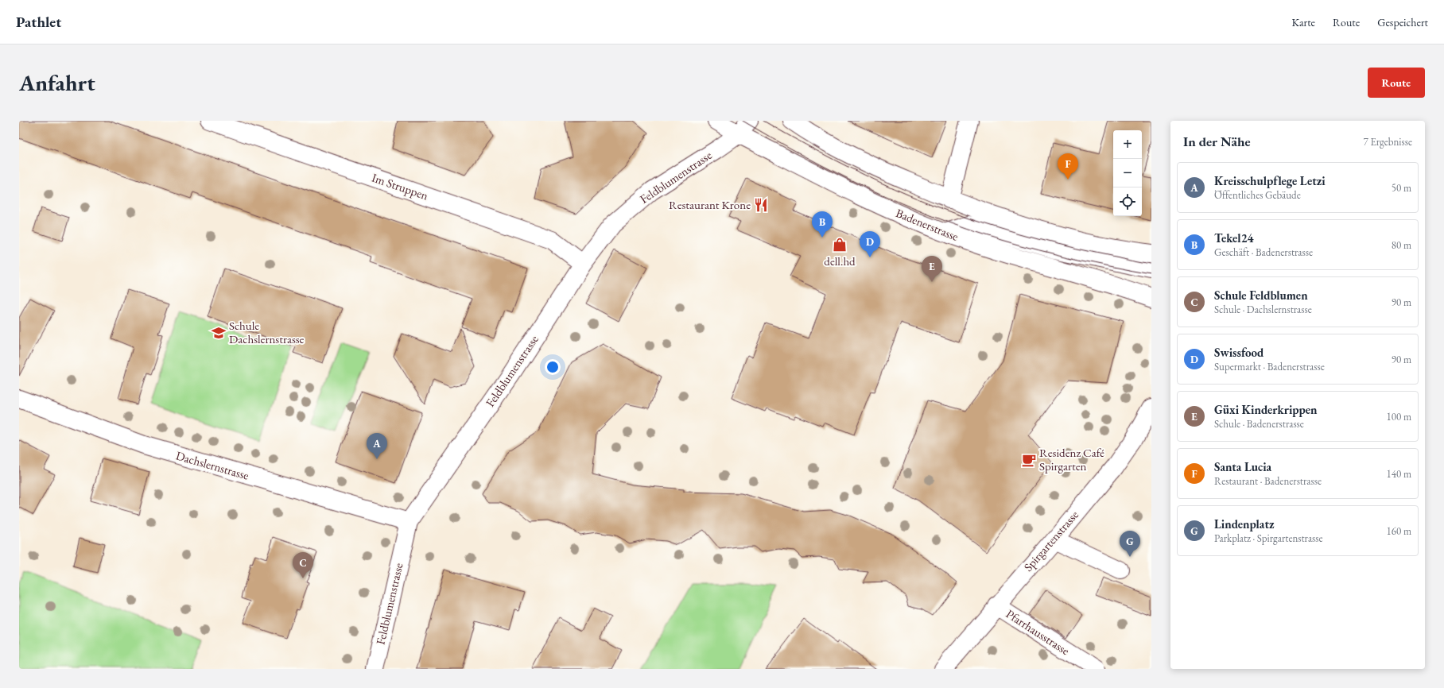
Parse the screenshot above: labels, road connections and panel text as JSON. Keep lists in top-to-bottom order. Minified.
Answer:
{"streets":{"street":["Feldblumenstrasse","Im Struppen","Badenerstrasse","Dachslernstrasse","Spirgartenstrasse","Pfarrhausstrasse"]},"crossings":[["Feldblumenstrasse","Im Struppen"],["Feldblumenstrasse","Badenerstrasse"],["Feldblumenstrasse","Dachslernstrasse"],["Spirgartenstrasse","Pfarrhausstrasse"]],"places":{"restaurant":["Restaurant Krone"],"shop":["dell.hd"],"school or university":["Schule Dachslernstrasse"],"cafe":["Residenz Café Spirgarten"]},"page":{"header":"Pathlet","nav":["Karte","Route","Gespeichert"],"buttons":"Route","title":"Anfahrt","heading":["In der Nähe","7 Ergebnisse"],"map_buttons":["+","−"],"pins":["F","B","D","E","A","G","C"],"list":[{"mark":"A","name":"Kreisschulpflege Letzi","note":"Öffentliches Gebäude","value":"50 m"},{"mark":"B","name":"Tekel24","note":"Geschäft · Badenerstrasse","value":"80 m"},{"mark":"C","name":"Schule Feldblumen","note":"Schule · Dachslernstrasse","value":"90 m"},{"mark":"D","name":"Swissfood","note":"Supermarkt · Badenerstrasse","value":"90 m"},{"mark":"E","name":"Güxi Kinderkrippen","note":"Schule · Badenerstrasse","value":"100 m"},{"mark":"F","name":"Santa Lucia","note":"Restaurant · Badenerstrasse","value":"140 m"},{"mark":"G","name":"Lindenplatz","note":"Parkplatz · Spirgartenstrasse","value":"160 m"}]}}
